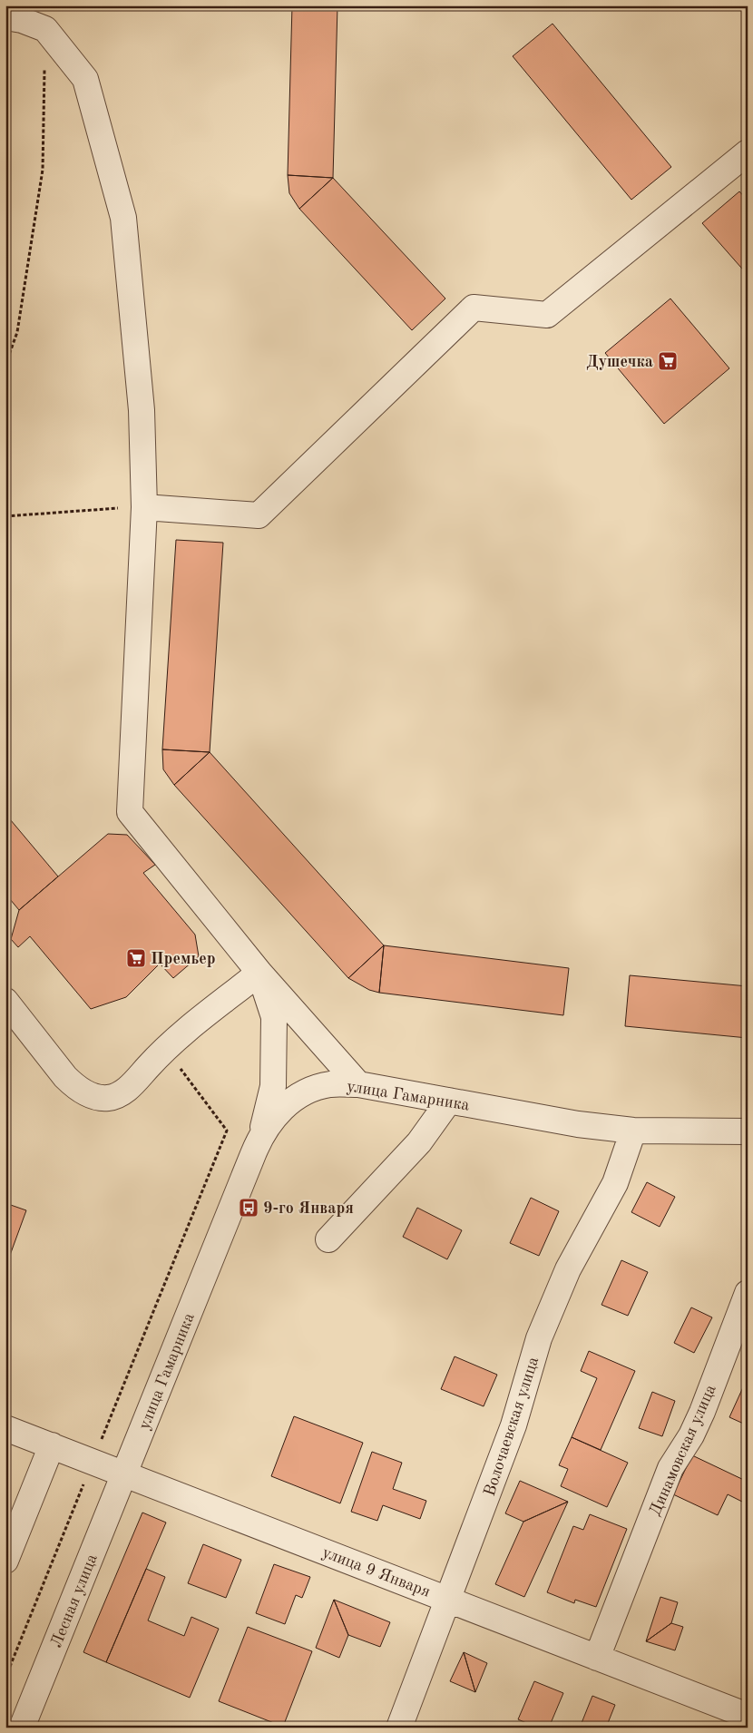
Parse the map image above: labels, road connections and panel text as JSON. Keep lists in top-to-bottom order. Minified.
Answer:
{"streets":{"street":["улица Гамарника","Волочаевская улица","Динамовская улица","улица 9 Января","Лесная улица"]},"crossings":[["улица Гамарника","Волочаевская улица"],["улица Гамарника","улица 9 Января"],["улица Гамарника","Лесная улица"],["Волочаевская улица","улица 9 Января"],["Динамовская улица","улица 9 Января"],["улица 9 Января","Лесная улица"]],"places":{"supermarket":["Душечка","Премьер"],"bus stop":["9-го Января"]}}
